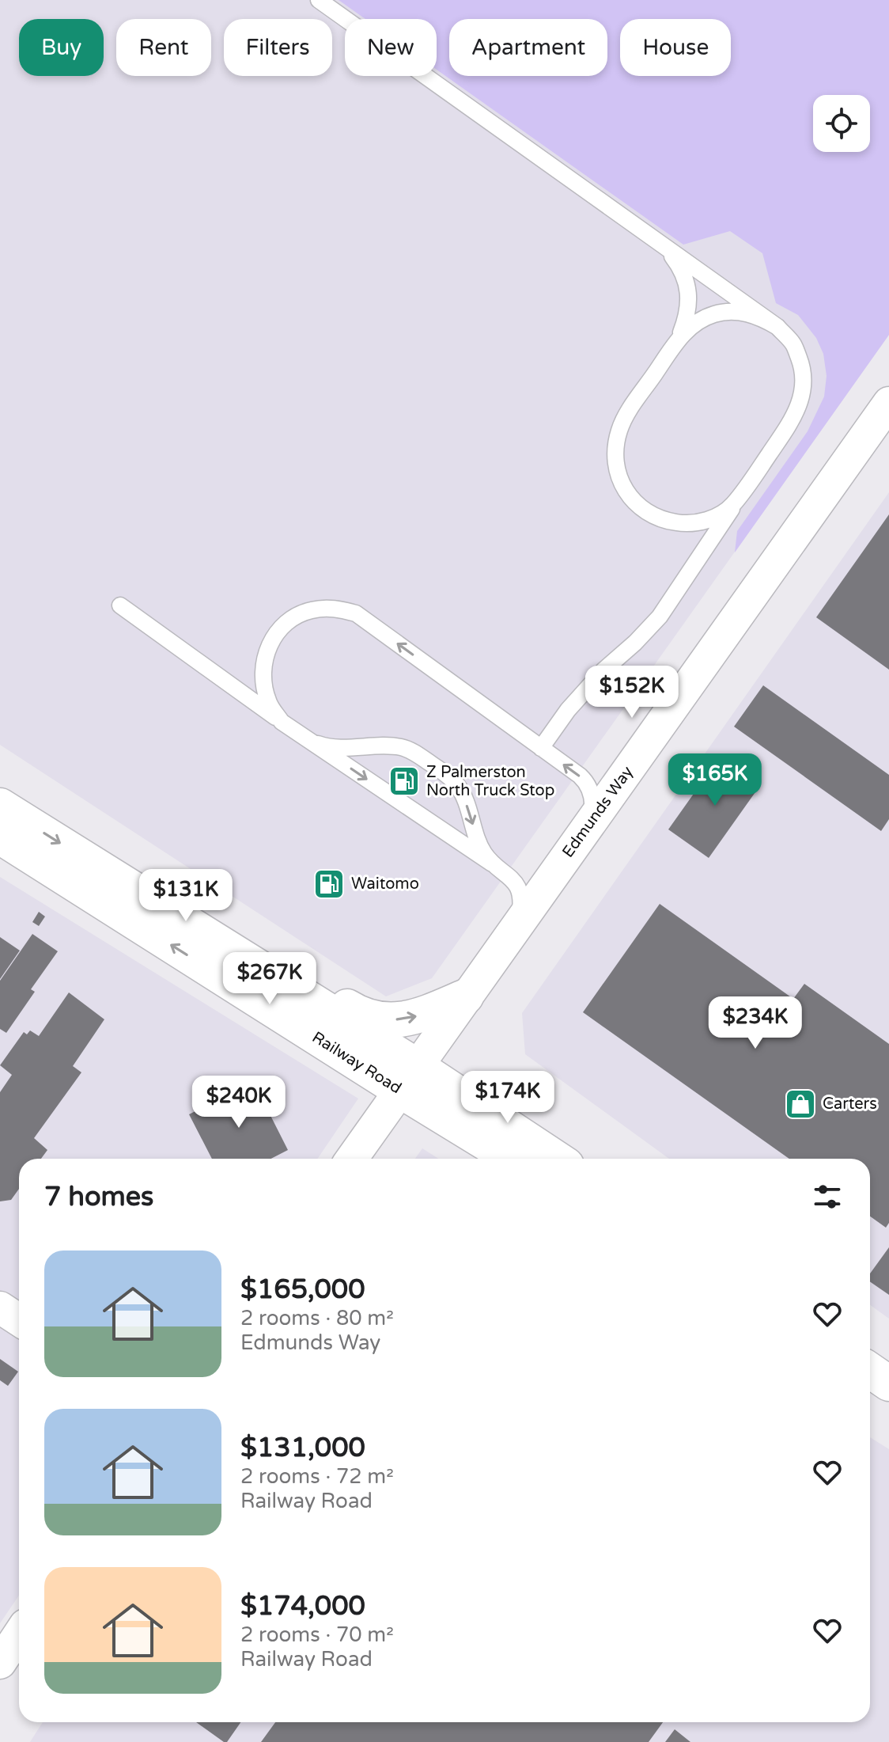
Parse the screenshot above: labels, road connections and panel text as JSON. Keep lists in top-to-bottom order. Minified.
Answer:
{"streets":{"main road":["Railway Road"],"street":["Edmunds Way"]},"crossings":[["Edmunds Way","Railway Road"]],"places":{"fuel station":["Z Palmerston North Truck Stop","Waitomo"],"shop":["Carters"]},"page":{"chip":["Buy","Rent","Filters","New","Apartment","House"],"price":["$152K","$165K","$131K","$267K","$234K","$174K","$240K"],"heading":"7 homes","list":[{"name":"$165,000","note":"2 rooms · 80 m² · Edmunds Way"},{"name":"$131,000","note":"2 rooms · 72 m² · Railway Road"},{"name":"$174,000","note":"2 rooms · 70 m² · Railway Road"}]}}
